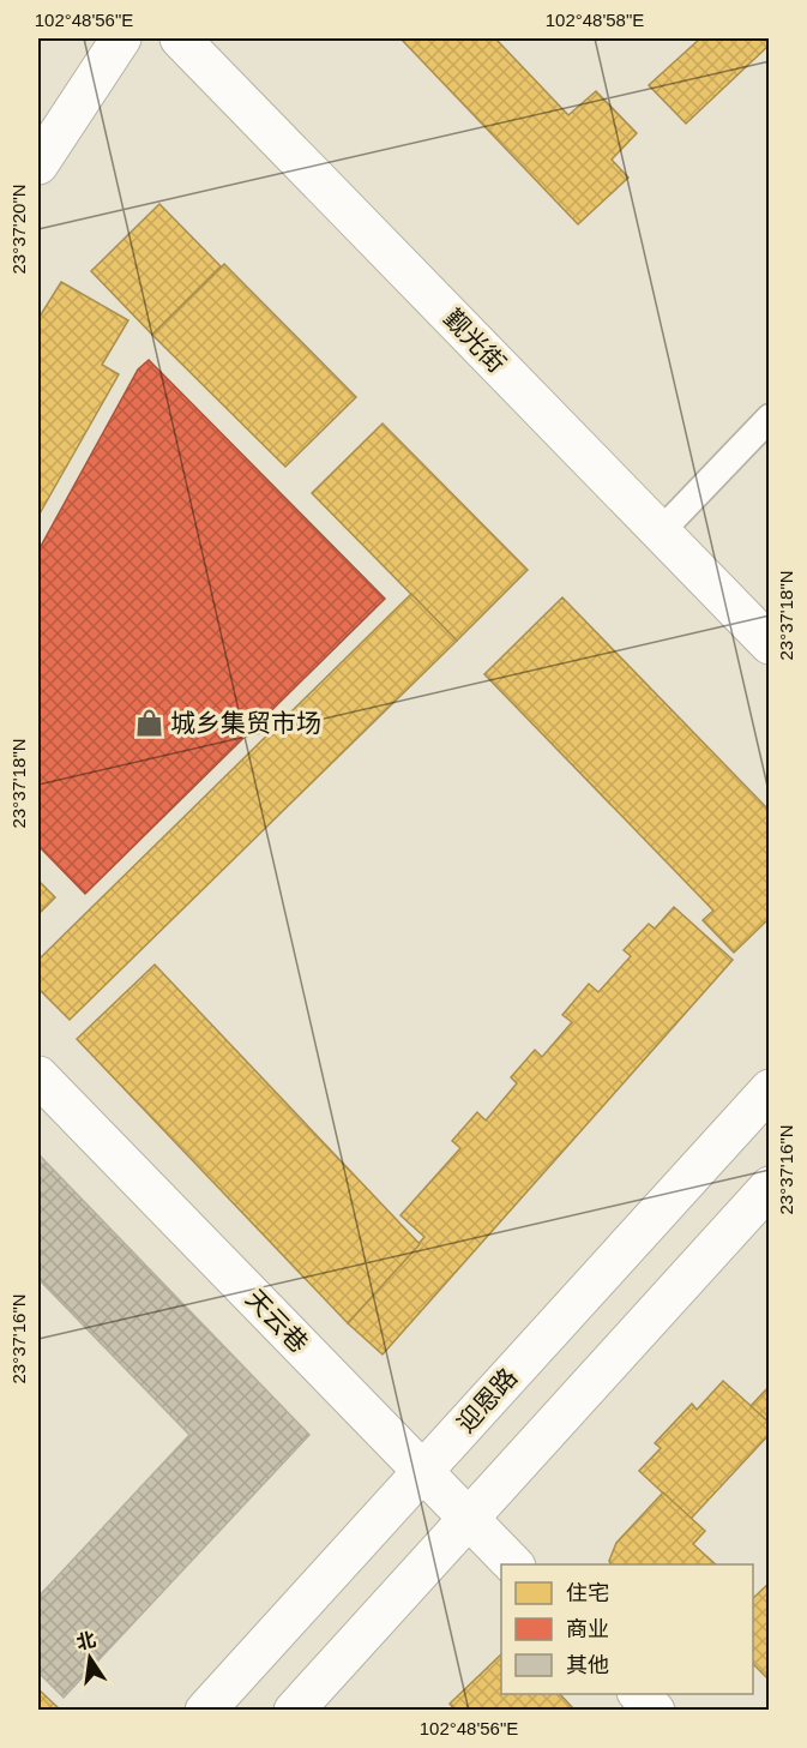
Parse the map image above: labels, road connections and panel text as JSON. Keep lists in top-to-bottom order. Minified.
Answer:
{"streets":{"street":["觐光街","天云巷","迎恩路"]},"crossings":[["天云巷","迎恩路"]],"places":{"shop":["城乡集贸市场"]},"legend":["住宅","商业","其他"],"north":"top","coordinates":["102°48'56\"E","102°48'58\"E","23°37'20\"N","23°37'18\"N","23°37'16\"N"]}
